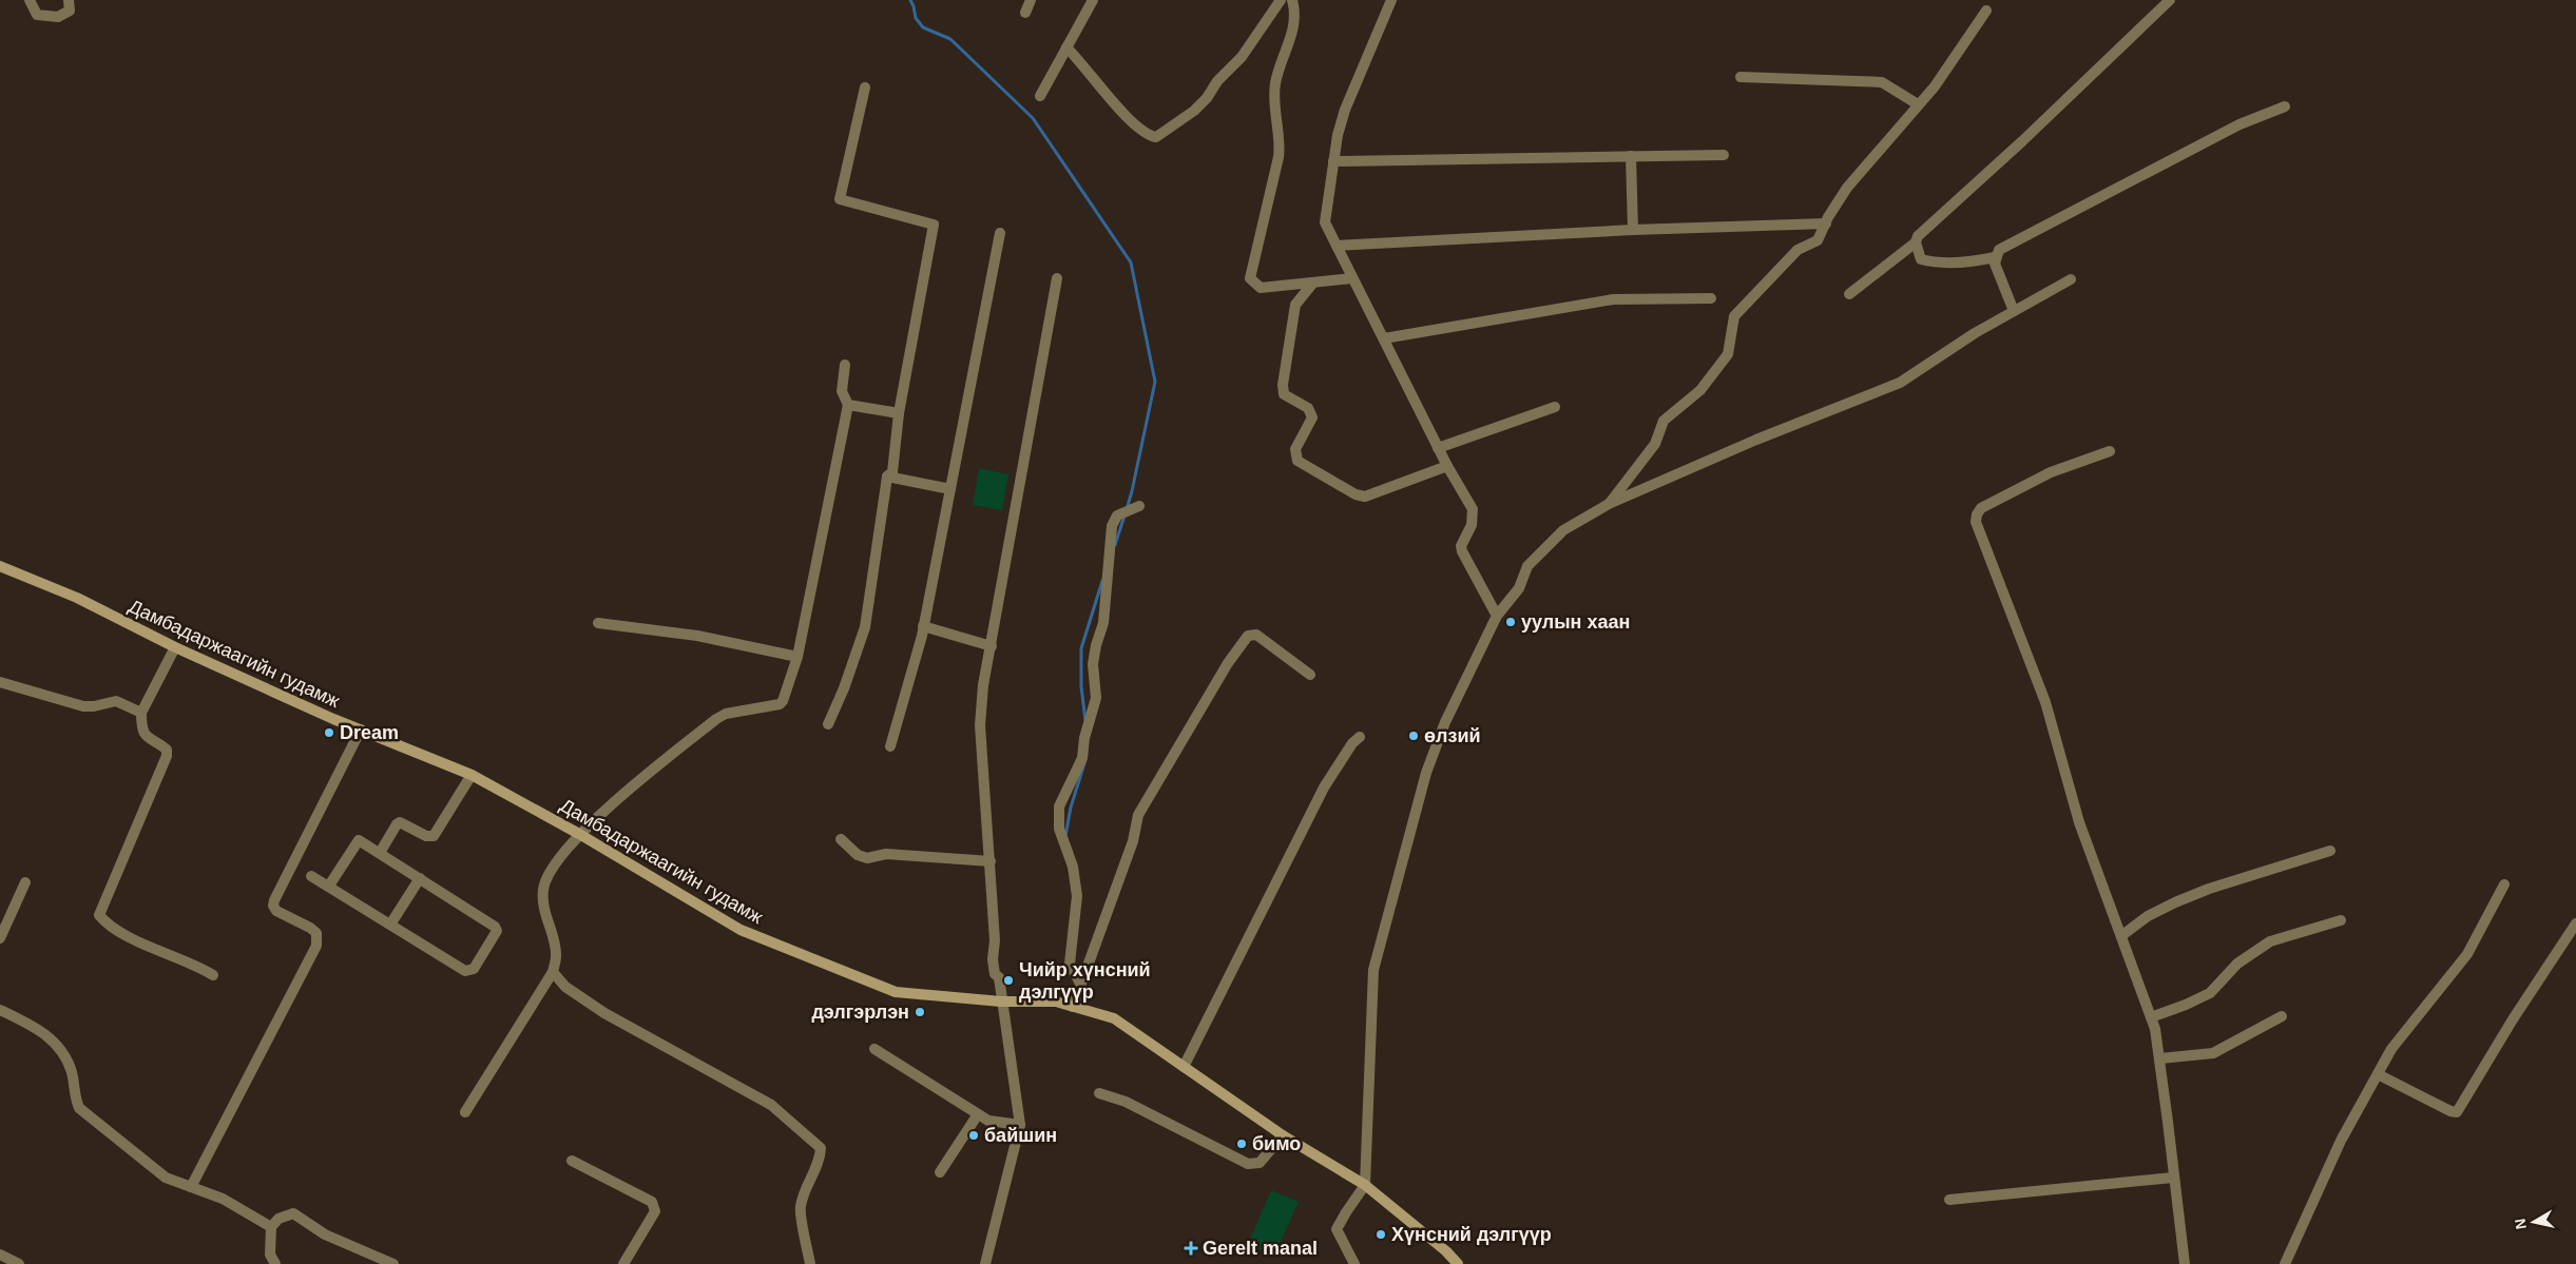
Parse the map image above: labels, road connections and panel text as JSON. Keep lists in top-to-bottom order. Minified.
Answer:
{"streets":{"main road":["Дамбадаржаагийн гудамж"]},"places":{"other":["уулын хаан","Dream","өлзий","Чийр хүнсний дэлгүүр","дэлгэрлэн","байшин","бимо","Хүнсний дэлгүүр"],"health":["Gerelt manal"]},"north":"left"}
